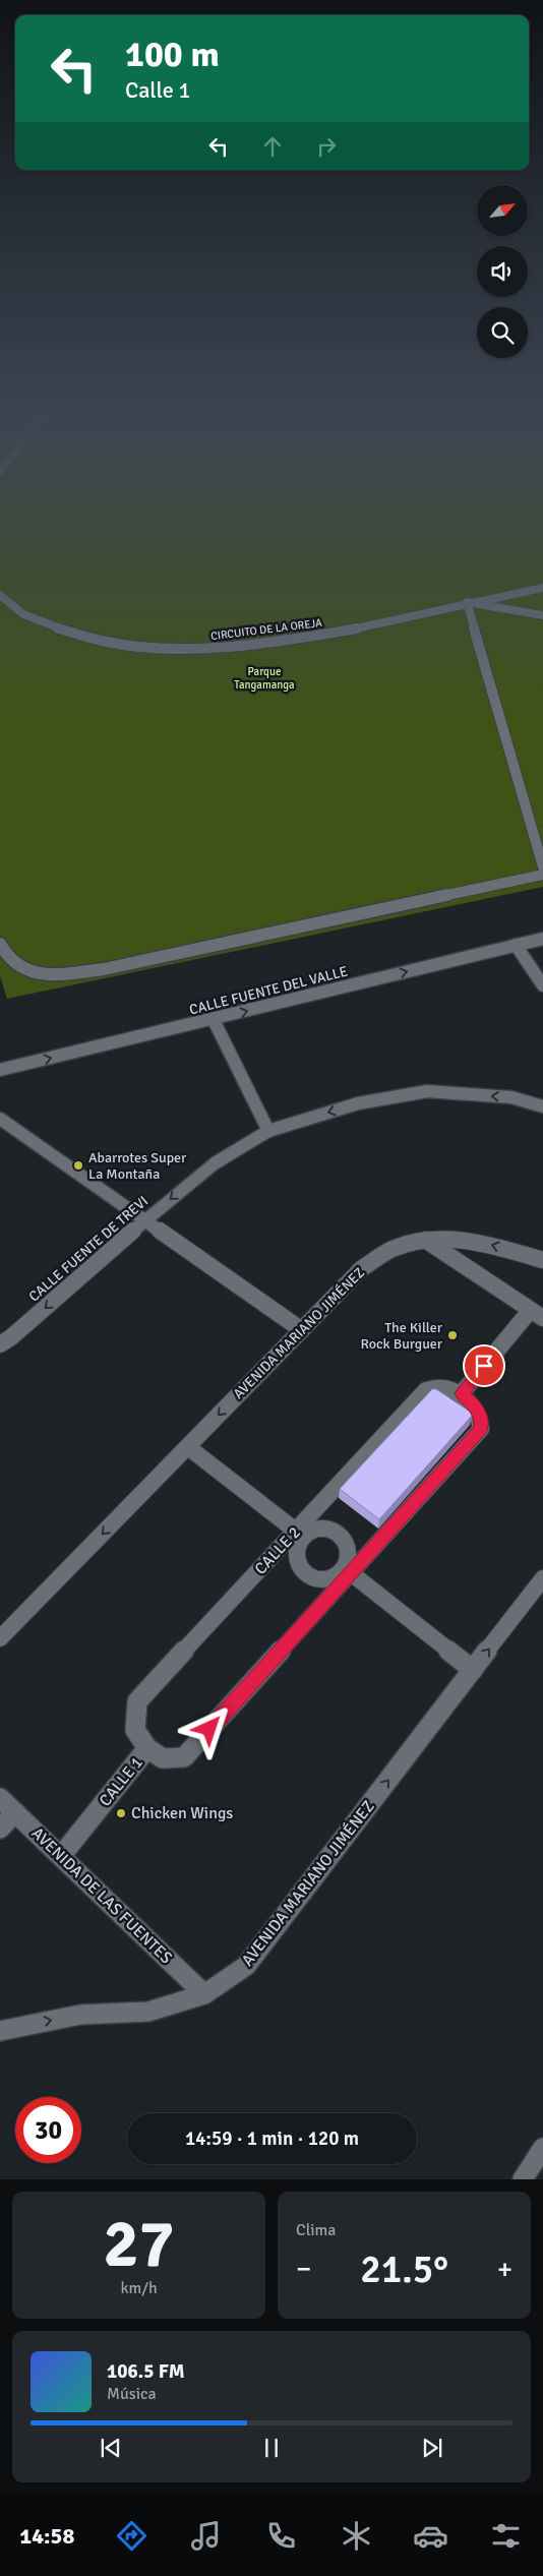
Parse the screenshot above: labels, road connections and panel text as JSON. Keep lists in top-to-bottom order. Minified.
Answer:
{"streets":{"street":["CIRCUITO DE LA OREJA","CALLE FUENTE DEL VALLE","CALLE FUENTE DE TREVI","AVENIDA MARIANO JIMÉNEZ","CALLE 2","CALLE 1","AVENIDA DE LAS FUENTES"]},"crossings":[["AVENIDA MARIANO JIMÉNEZ","AVENIDA DE LAS FUENTES"],["CALLE 2","CALLE 1"],["CALLE 1","AVENIDA DE LAS FUENTES"]],"one_way":["CALLE FUENTE DE TREVI"],"parks":["Parque Tangamanga"],"places":["Abarrotes Super La Montaña","The Killer Rock Burguer","Chicken Wings"],"north":"top right","page":{"turn":["100 m","Calle 1"],"limit":"30","trip":"14:59 · 1 min · 120 m","tile":[["27","km/h"],"Clima"],"heat":["−","21.5°","+"],"song":["106.5 FM","Música"],"tabs":"14:58"}}
